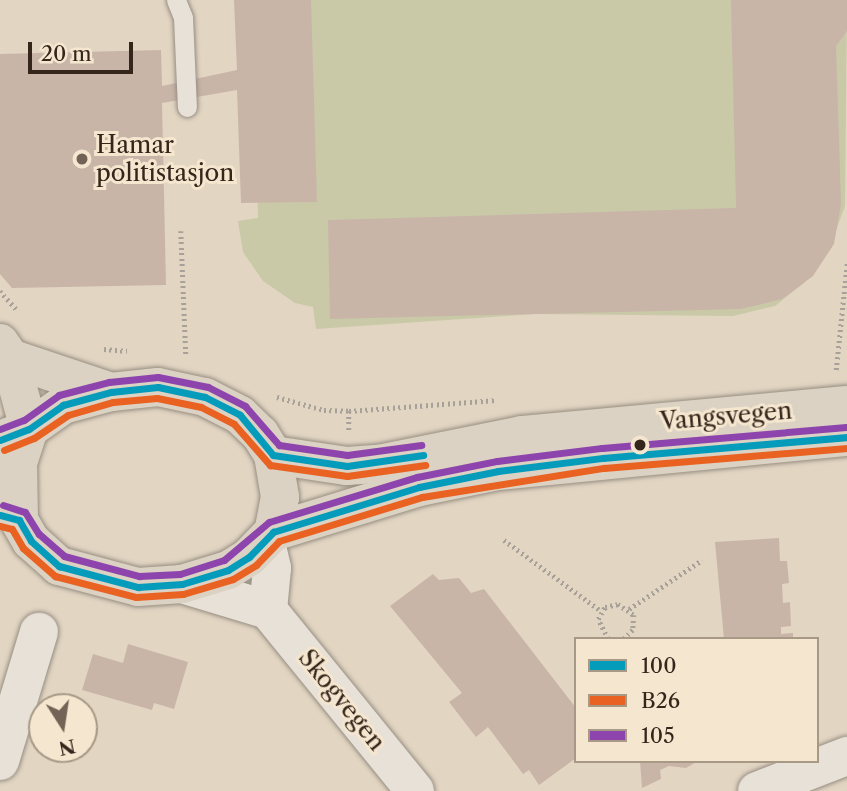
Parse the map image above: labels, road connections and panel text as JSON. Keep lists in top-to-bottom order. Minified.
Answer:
{"streets":{"main road":["Vangsvegen"],"street":["Skogvegen"]},"places":["Hamar politistasjon"],"lines":["transit line 105","transit line 100","transit line B26"],"legend":["100","B26","105"],"scale_bar":"20 m","north":"bottom"}
